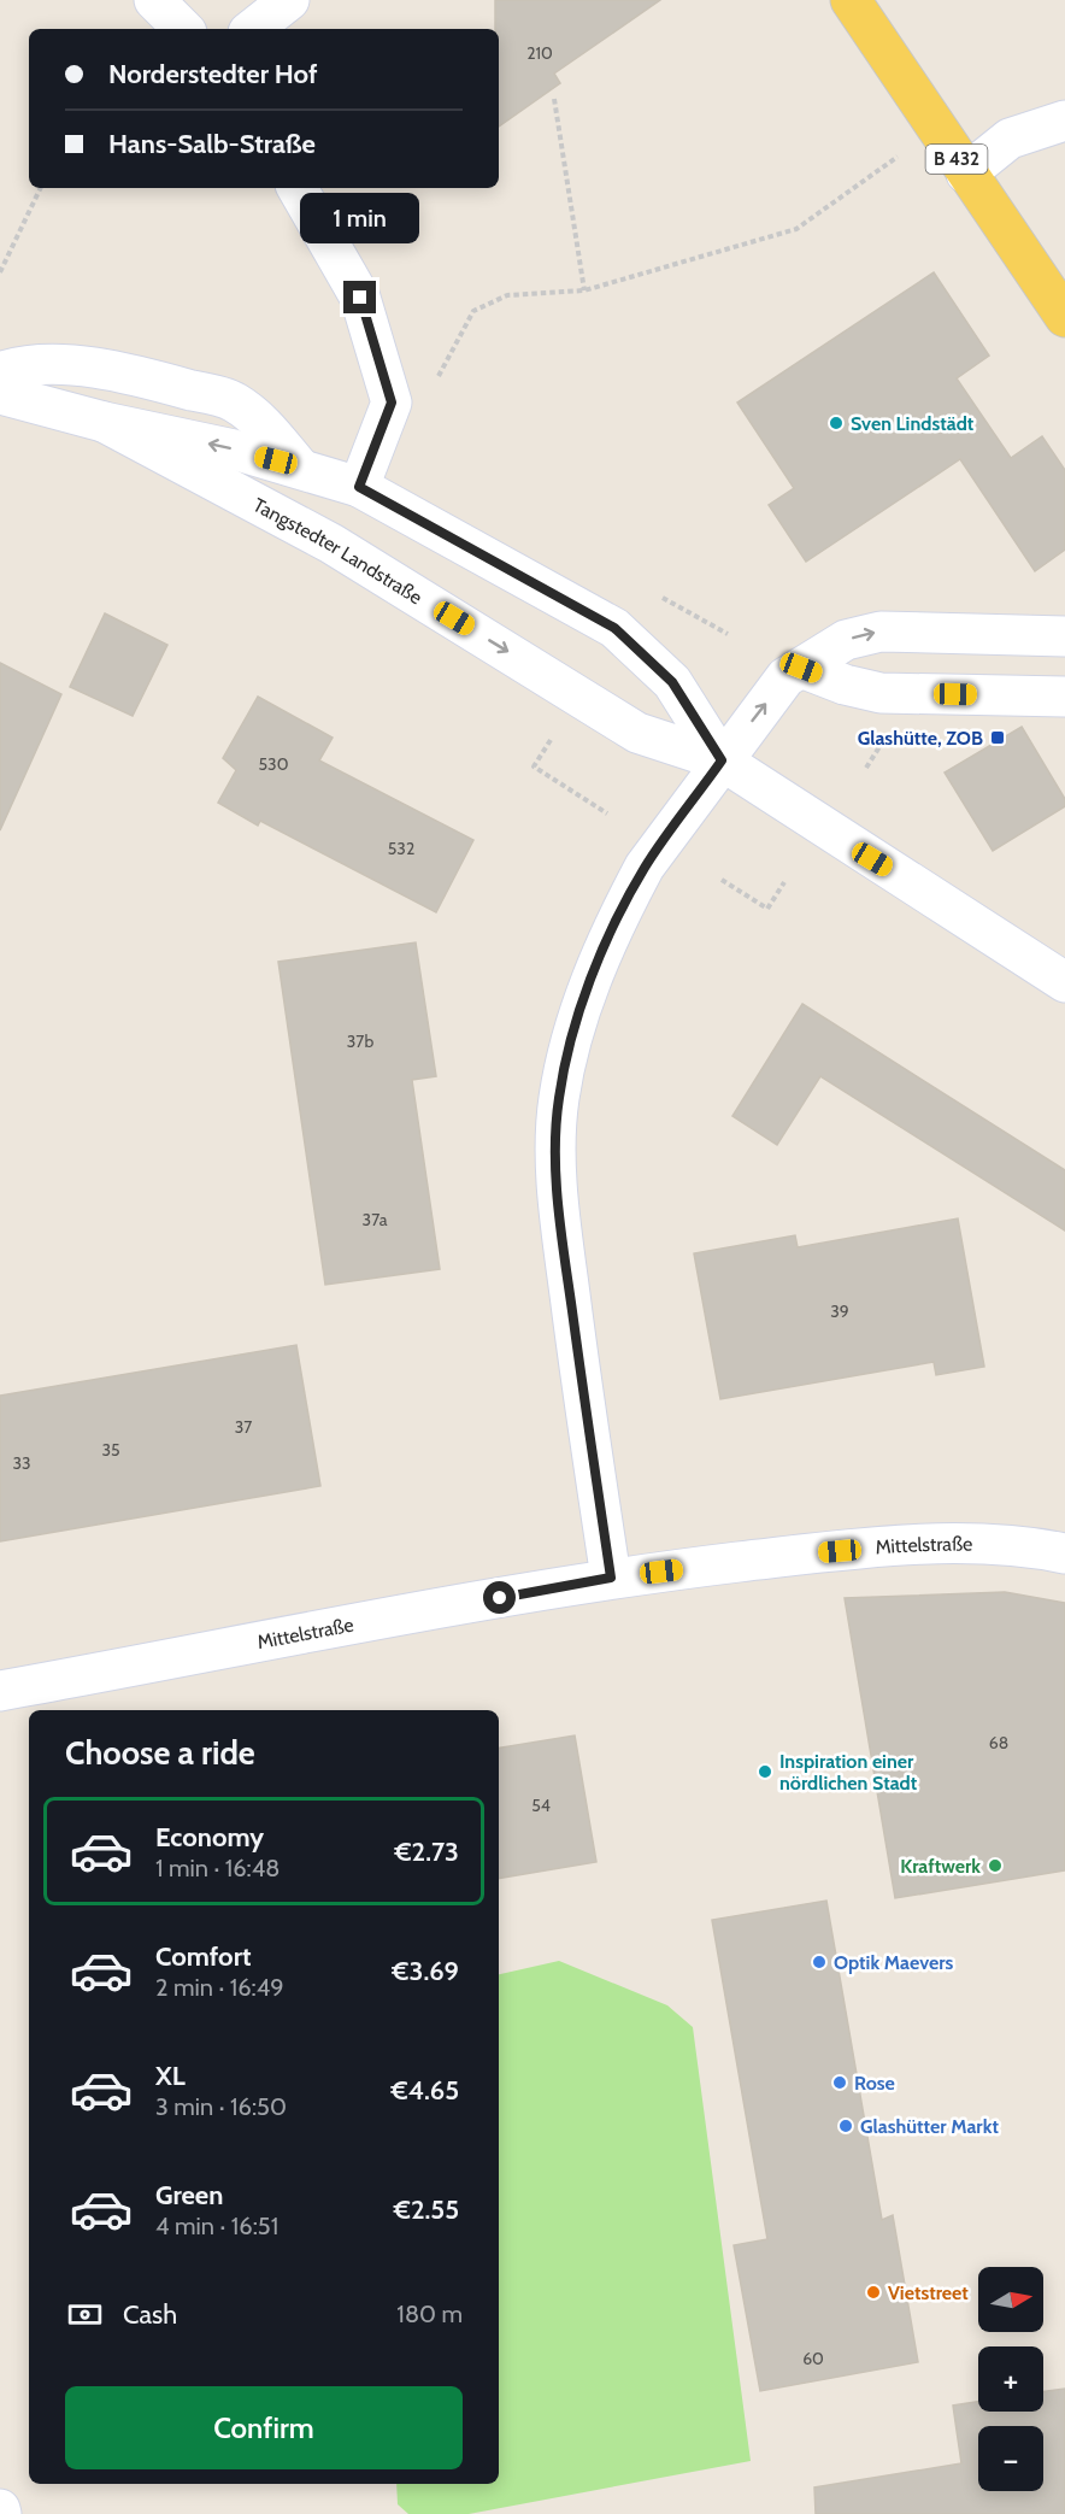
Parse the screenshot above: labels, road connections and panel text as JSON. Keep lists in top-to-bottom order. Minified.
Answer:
{"streets":{"main road":["B 432"],"street":["Tangstedter Landstraße","Mittelstraße"]},"places":{"other":["Sven Lindstädt","Inspiration einer nördlichen Stadt","Kraftwerk","Optik Maevers","Rose","Glashütter Markt","Vietstreet"],"transit":["Glashütte, ZOB"]},"house_numbers":["210","530","532","37b","37a","39","37","35","33","68","54","60"],"north":"right","page":{"banner":["Norderstedter Hof","Hans-Salb-Straße"],"bubble":"1 min","heading":"Choose a ride","list":[{"name":"Economy","note":"1 min · 16:48","value":"€2.73"},{"name":"Comfort","note":"2 min · 16:49","value":"€3.69"},{"name":"XL","note":"3 min · 16:50","value":"€4.65"},{"name":"Green","note":"4 min · 16:51","value":"€2.55"}],"map_buttons":["+","−"],"pay":["Cash","180 m"],"buttons":"Confirm"}}
